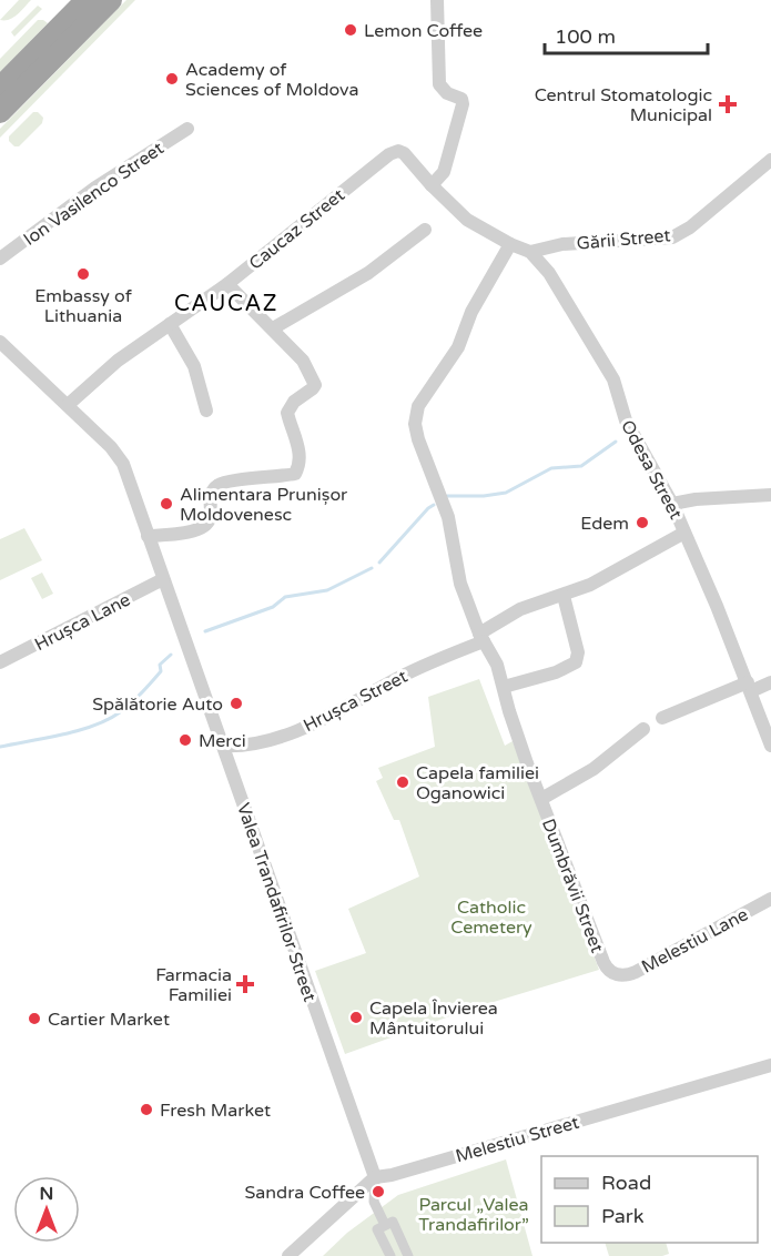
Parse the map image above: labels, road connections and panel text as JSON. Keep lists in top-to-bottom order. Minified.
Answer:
{"streets":{"street":["Ion Vasilenco Street","Caucaz Street","Gării Street","Odesa Street","Hrușca Lane","Hrușca Street","Dumbrăvii Street","Valea Trandafirilor Street","Melestiu Lane","Melestiu Street"]},"crossings":[["Caucaz Street","Odesa Street"],["Caucaz Street","Valea Trandafirilor Street"],["Gării Street","Odesa Street"],["Odesa Street","Hrușca Street"],["Odesa Street","Dumbrăvii Street"],["Hrușca Lane","Valea Trandafirilor Street"],["Hrușca Street","Dumbrăvii Street"],["Hrușca Street","Valea Trandafirilor Street"],["Dumbrăvii Street","Melestiu Lane"],["Valea Trandafirilor Street","Melestiu Street"]],"districts":["CAUCAZ"],"parks":["Catholic Cemetery","Parcul „Valea Trandafirilor”"],"places":{"other":["Lemon Coffee","Academy of Sciences of Moldova","Embassy of Lithuania","Alimentara Prunișor Moldovenesc","Edem","Spălătorie Auto","Merci","Capela familiei Oganowici","Capela Învierea Mântuitorului","Cartier Market","Fresh Market","Sandra Coffee"],"health":["Centrul Stomatologic Municipal","Farmacia Familiei"]},"legend":["Road","Park"],"scale_bar":"100 m","north":"top"}
